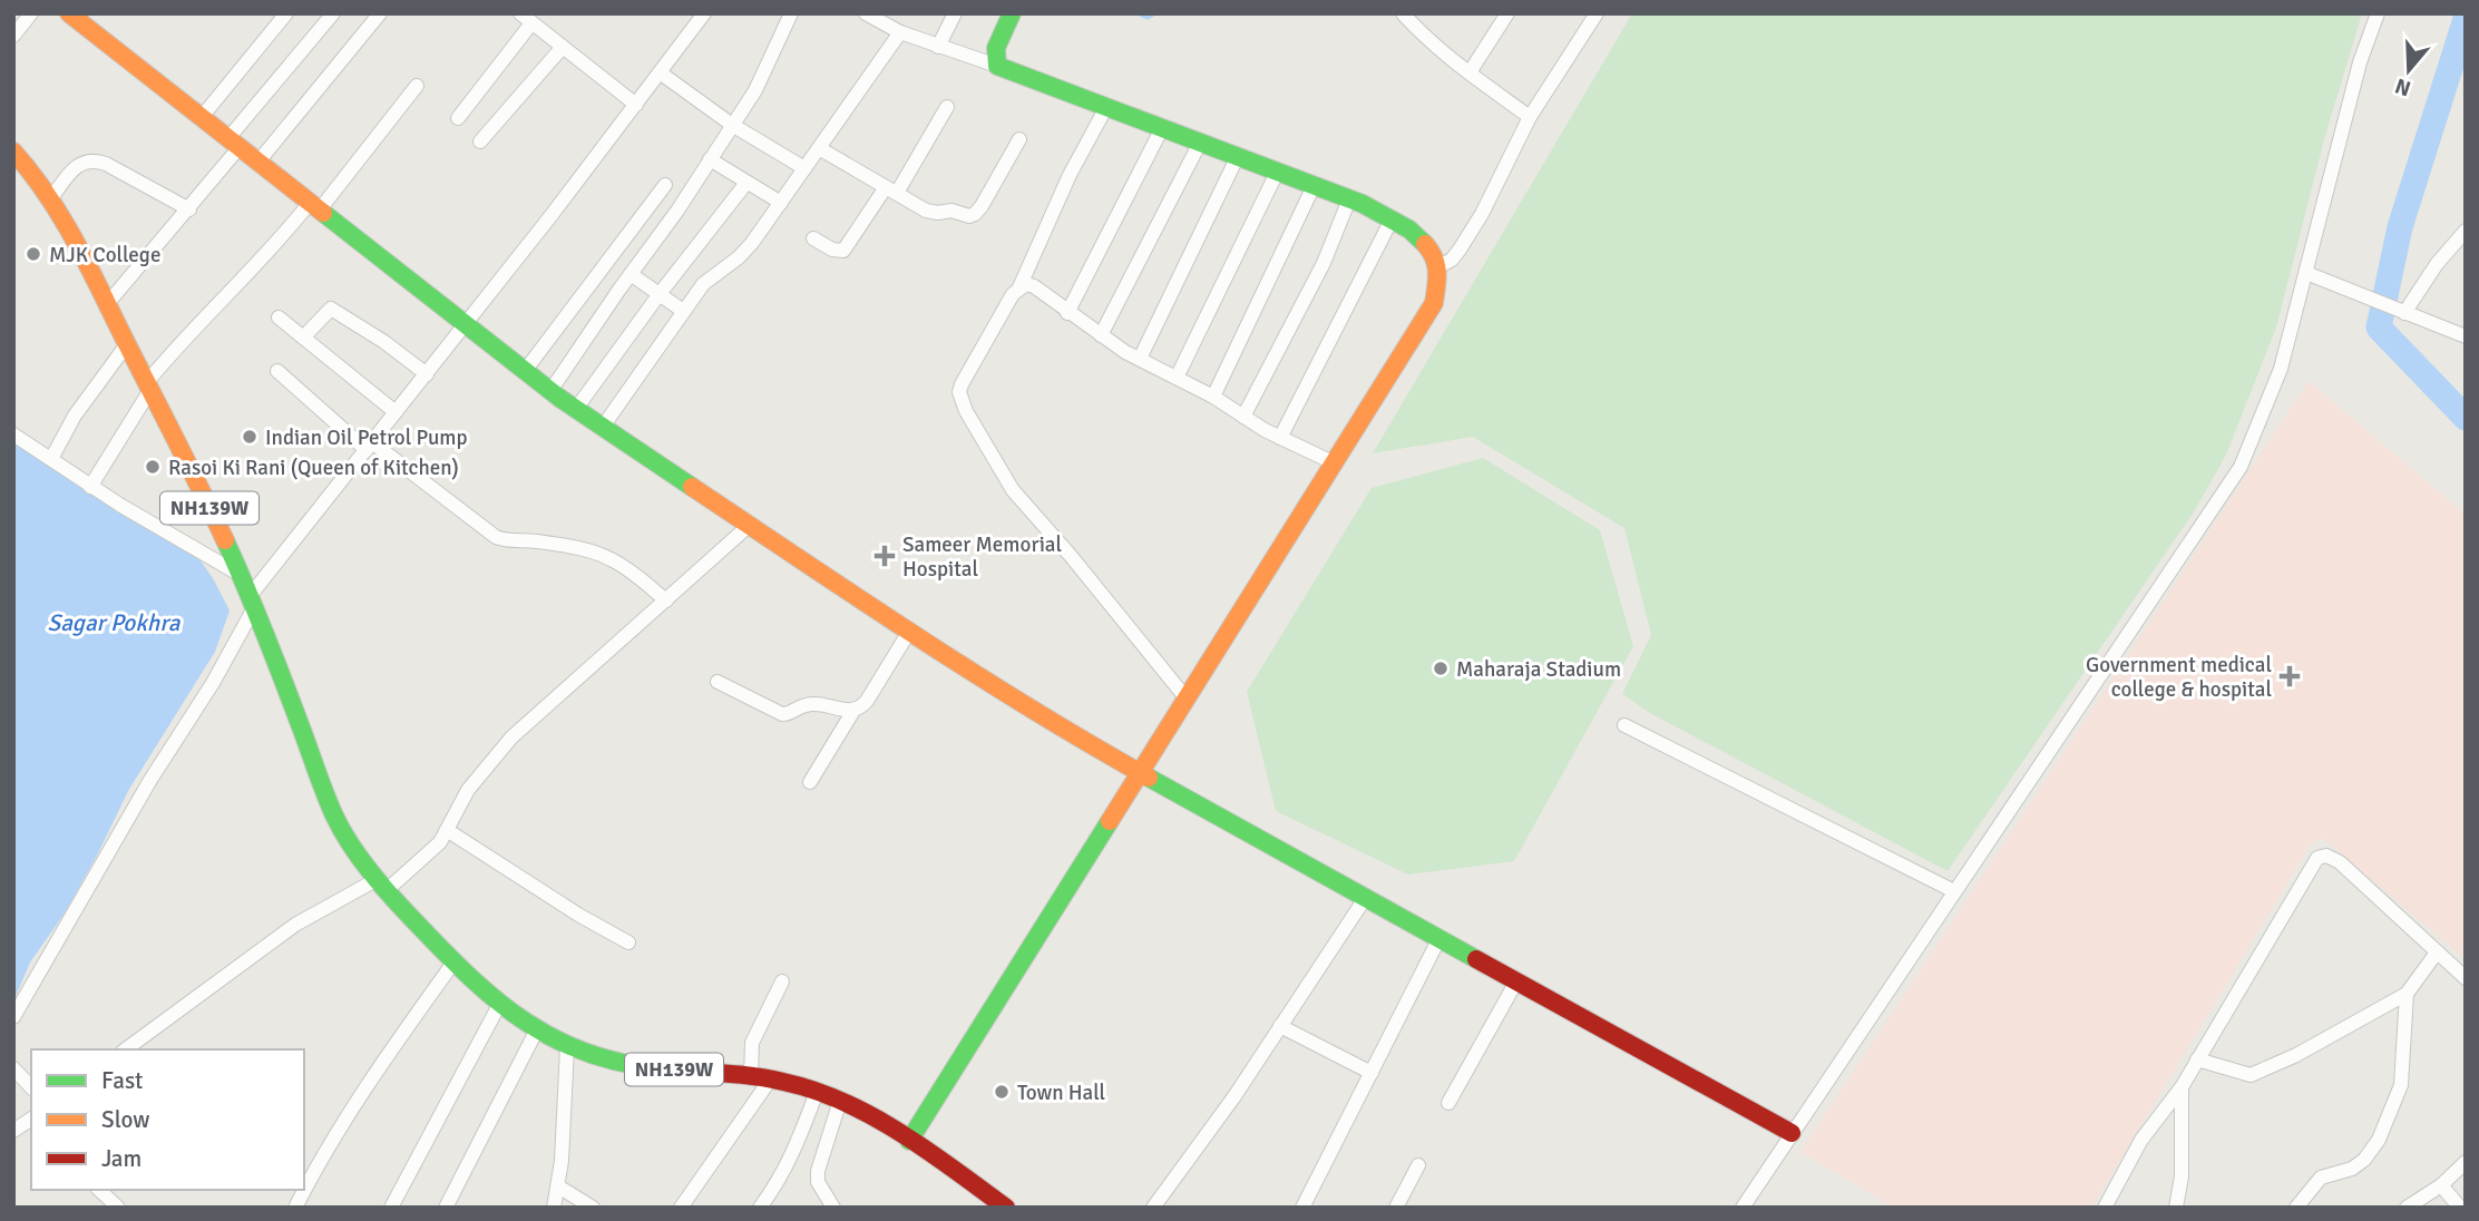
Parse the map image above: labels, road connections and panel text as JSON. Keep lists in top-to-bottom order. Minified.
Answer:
{"streets":{"main road":["NH139W"]},"water":["Sagar Pokhra"],"places":{"other":["MJK College","Indian Oil Petrol Pump","Rasoi Ki Rani (Queen of Kitchen)","Maharaja Stadium","Town Hall"],"health":["Sameer Memorial Hospital","Government medical college & hospital"]},"legend":["Fast","Slow","Jam"],"north":"bottom"}
